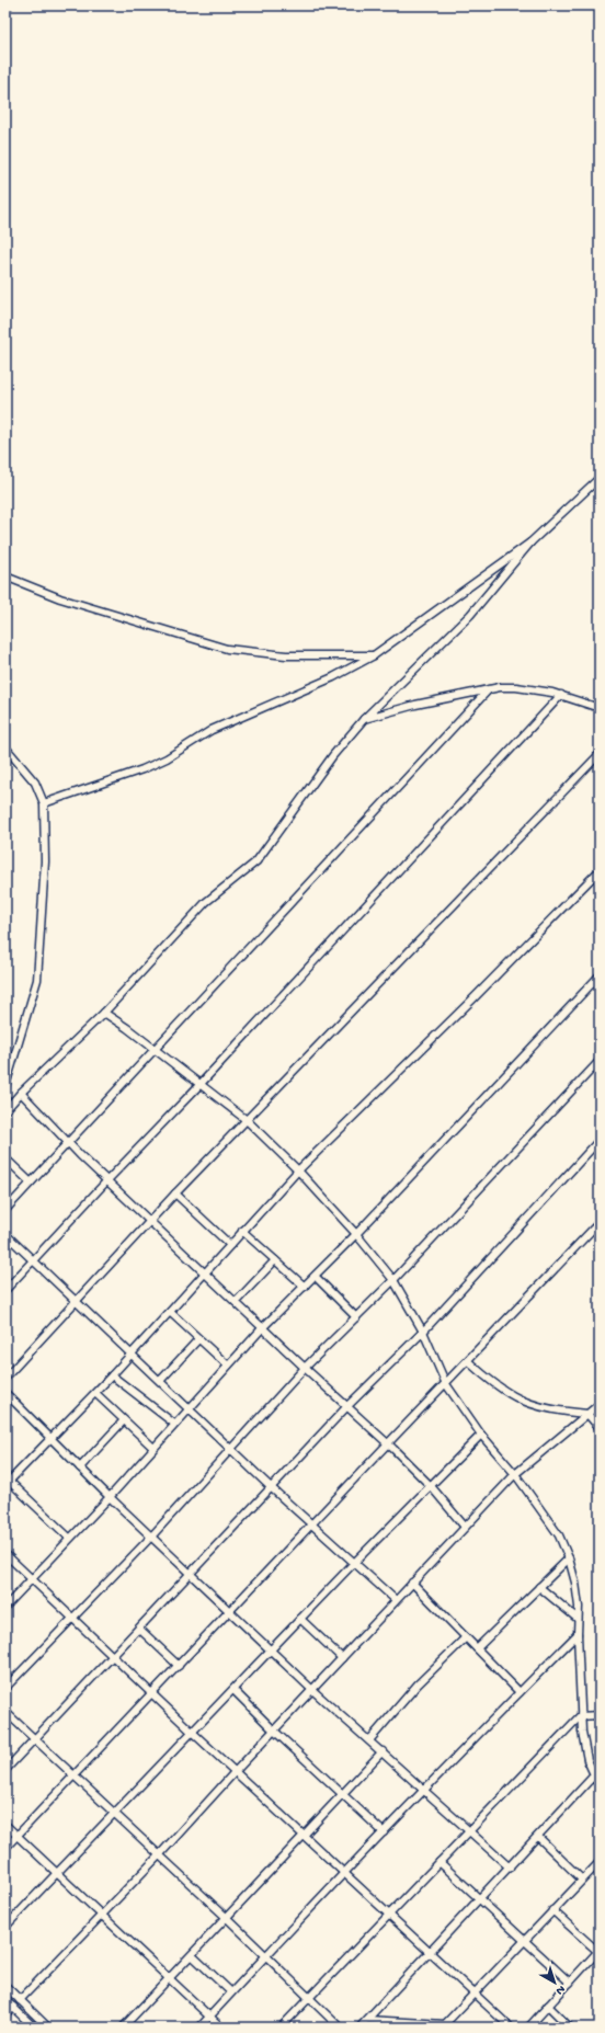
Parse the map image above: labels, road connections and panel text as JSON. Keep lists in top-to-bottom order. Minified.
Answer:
{"north":"bottom right"}
